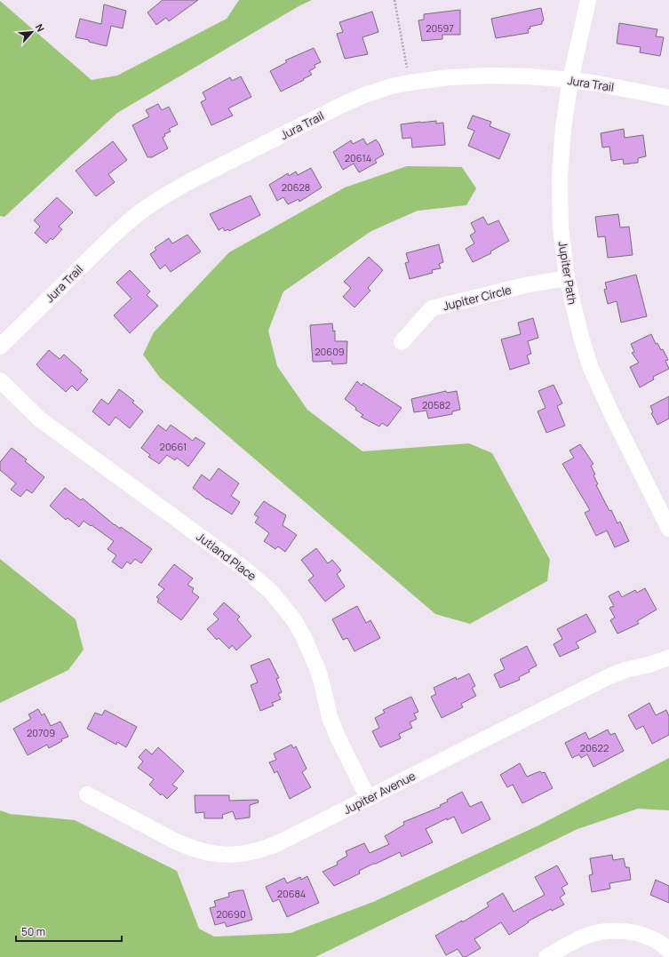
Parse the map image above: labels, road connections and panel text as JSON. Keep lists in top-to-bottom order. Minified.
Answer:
{"streets":{"street":["Jura Trail","Jupiter Path","Jupiter Circle","Jutland Place","Jupiter Avenue"]},"crossings":[["Jura Trail","Jupiter Path"],["Jupiter Path","Jupiter Circle"],["Jutland Place","Jupiter Avenue"]],"house_numbers":["20597","20614","20628","20609","20582","20661","20709","20622","20684","20690"],"scale_bar":"50 m","north":"top right"}
